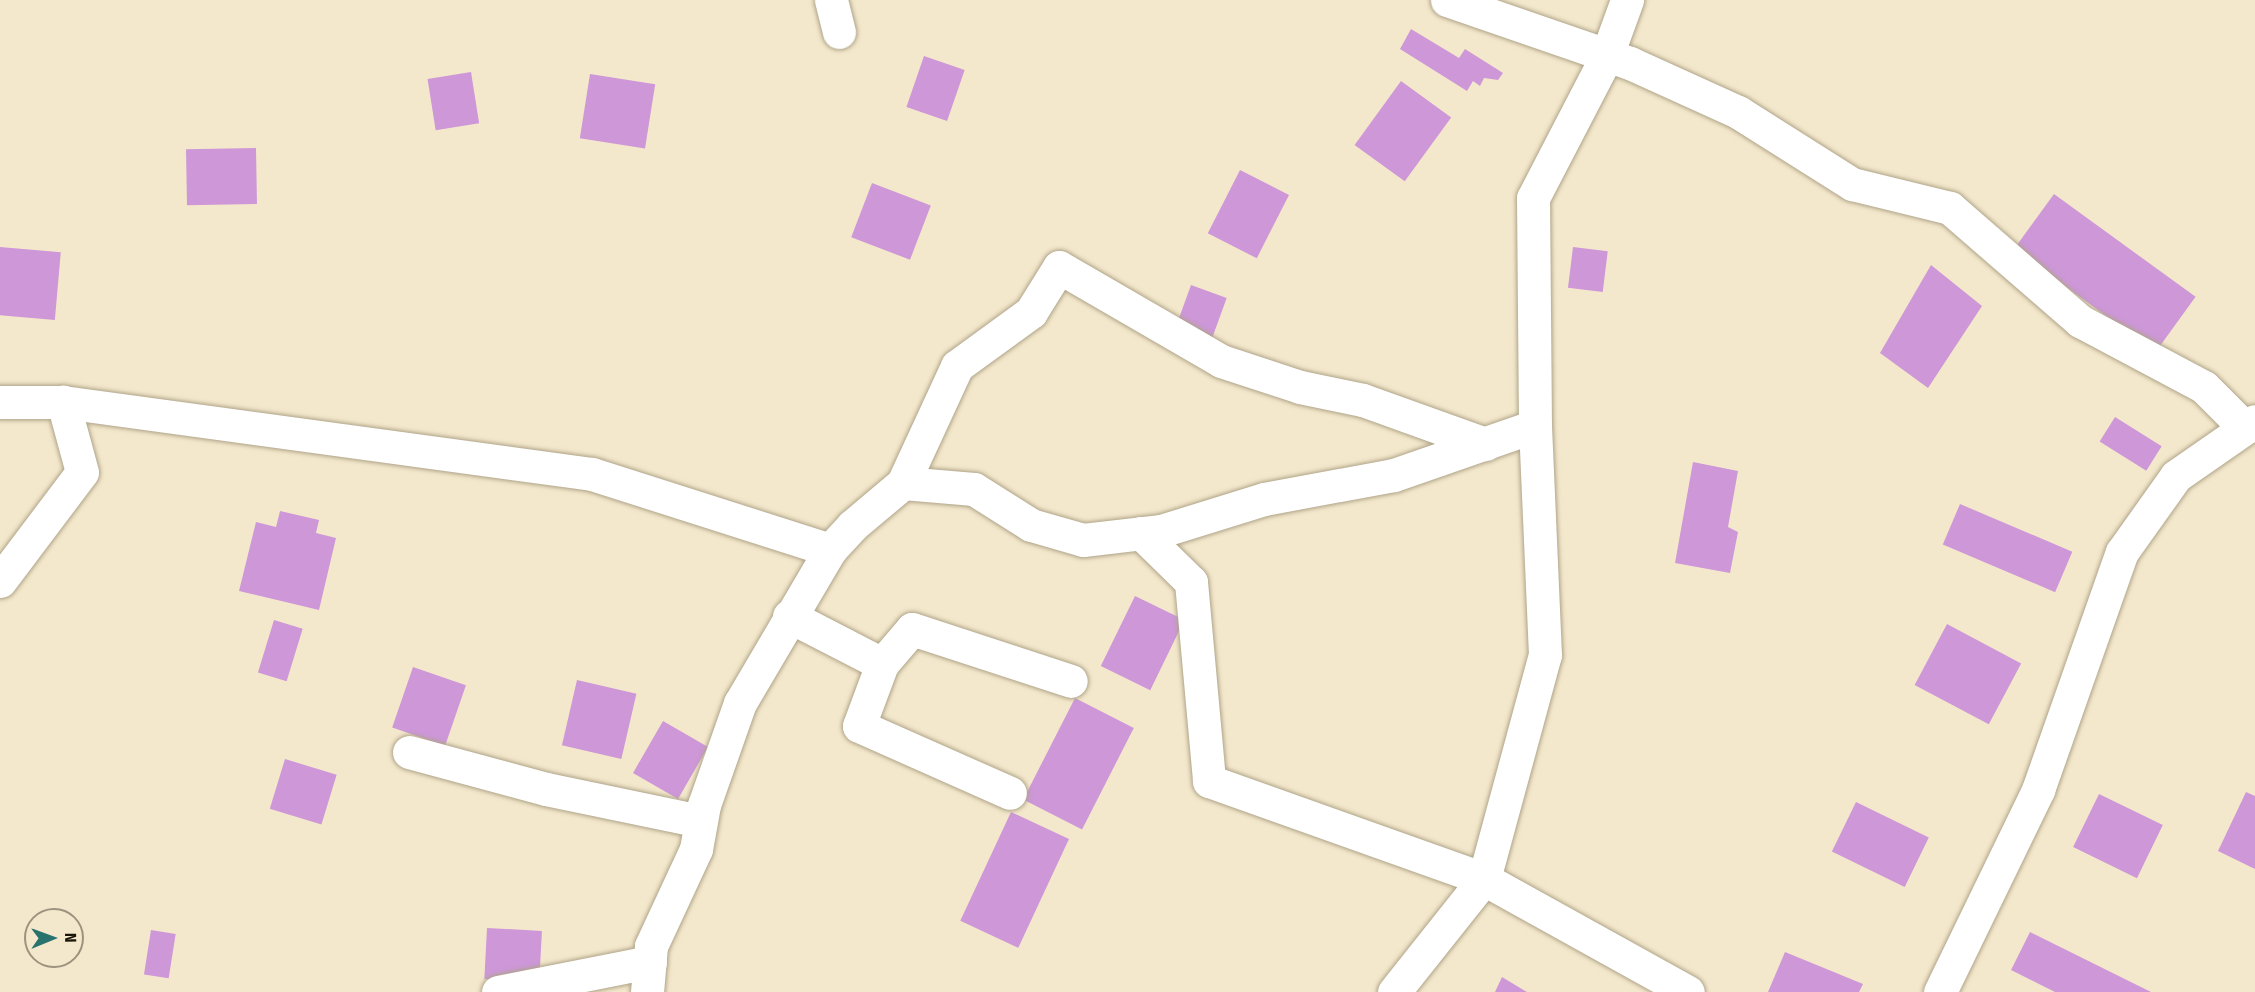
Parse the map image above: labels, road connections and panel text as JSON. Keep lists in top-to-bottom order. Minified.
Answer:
{"north":"right"}
